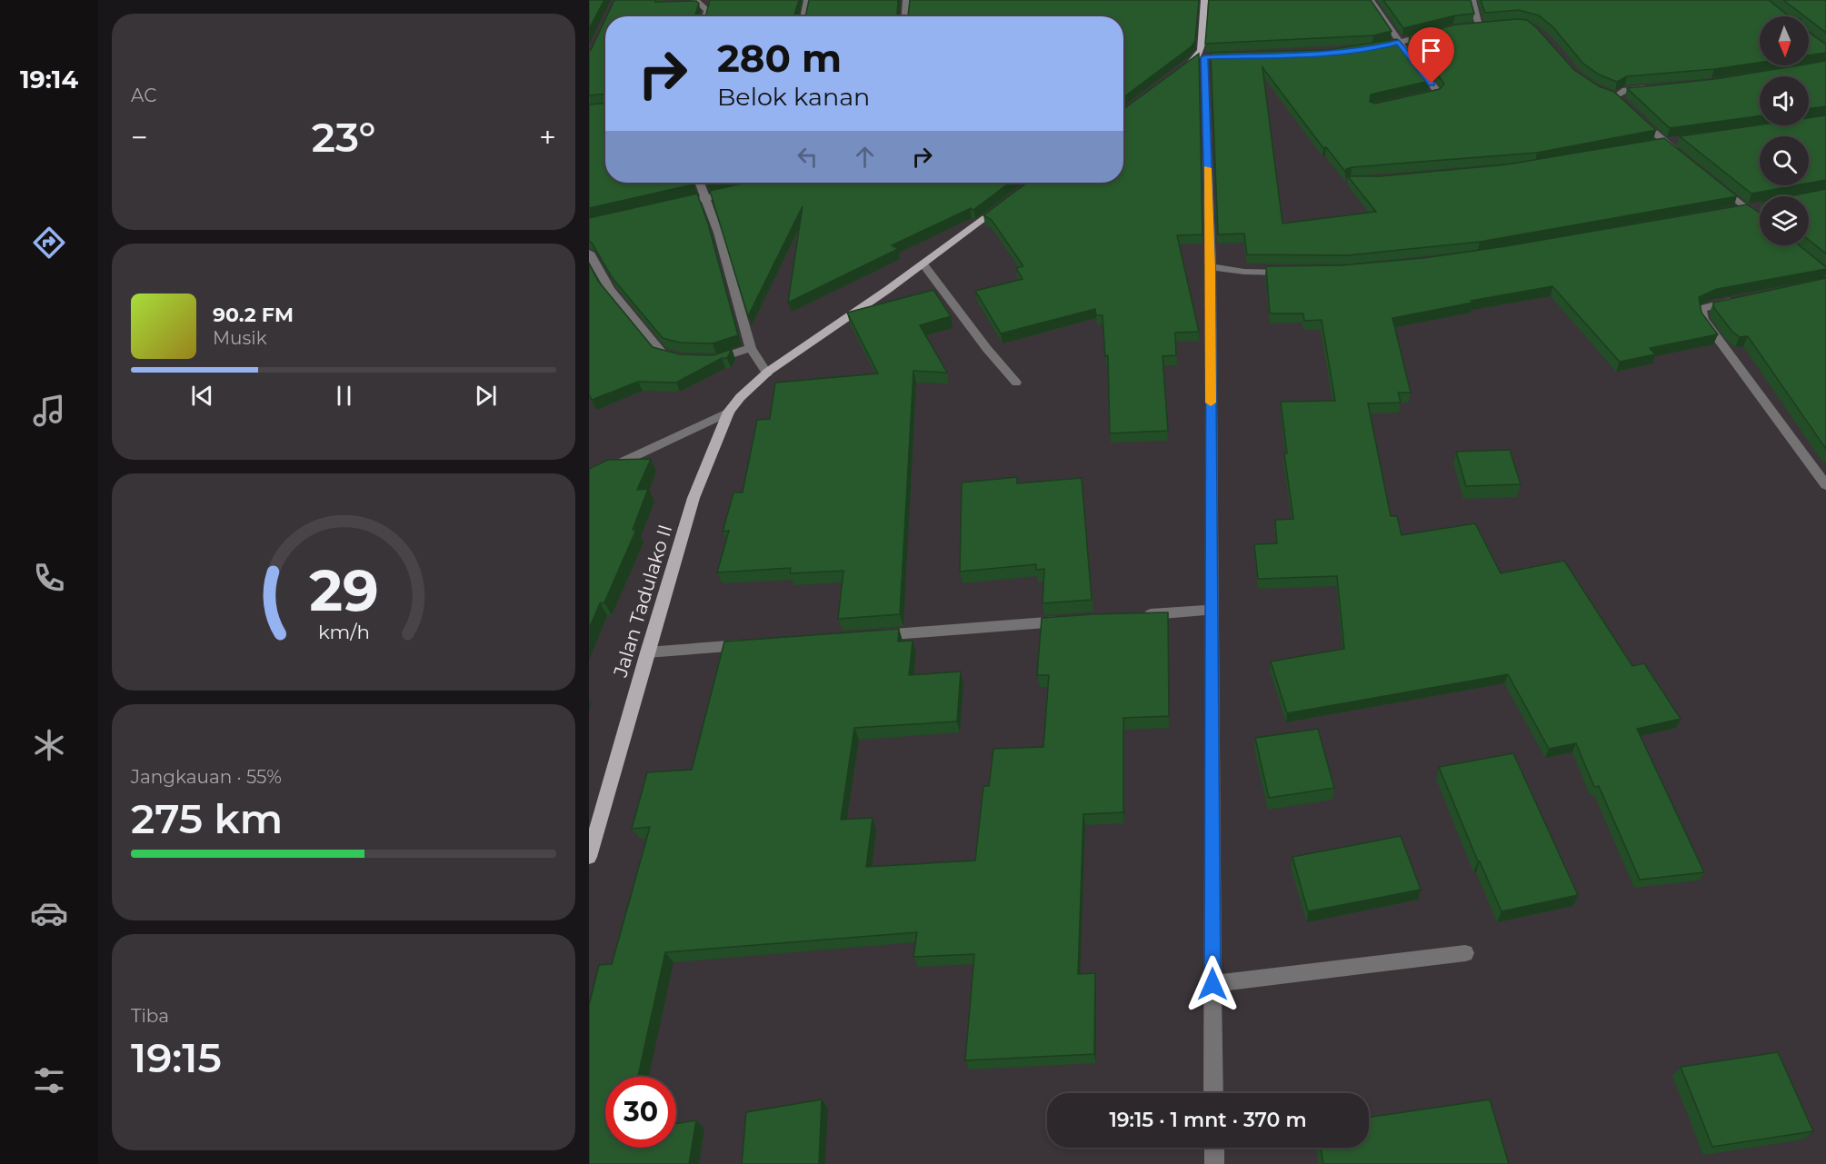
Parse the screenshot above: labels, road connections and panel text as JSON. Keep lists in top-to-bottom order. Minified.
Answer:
{"streets":{"main road":["Jalan Tadulako II"]},"north":"bottom","page":{"tabs":"19:14","tile":["AC",["Jangkauan · 55%","275 km"],["Tiba","19:15"]],"turn":["280 m","Belok kanan"],"heat":["−","23°","+"],"song":["90.2 FM","Musik"],"limit":"30","trip":"19:15 · 1 mnt · 370 m","gauge":["29","km/h"]}}
